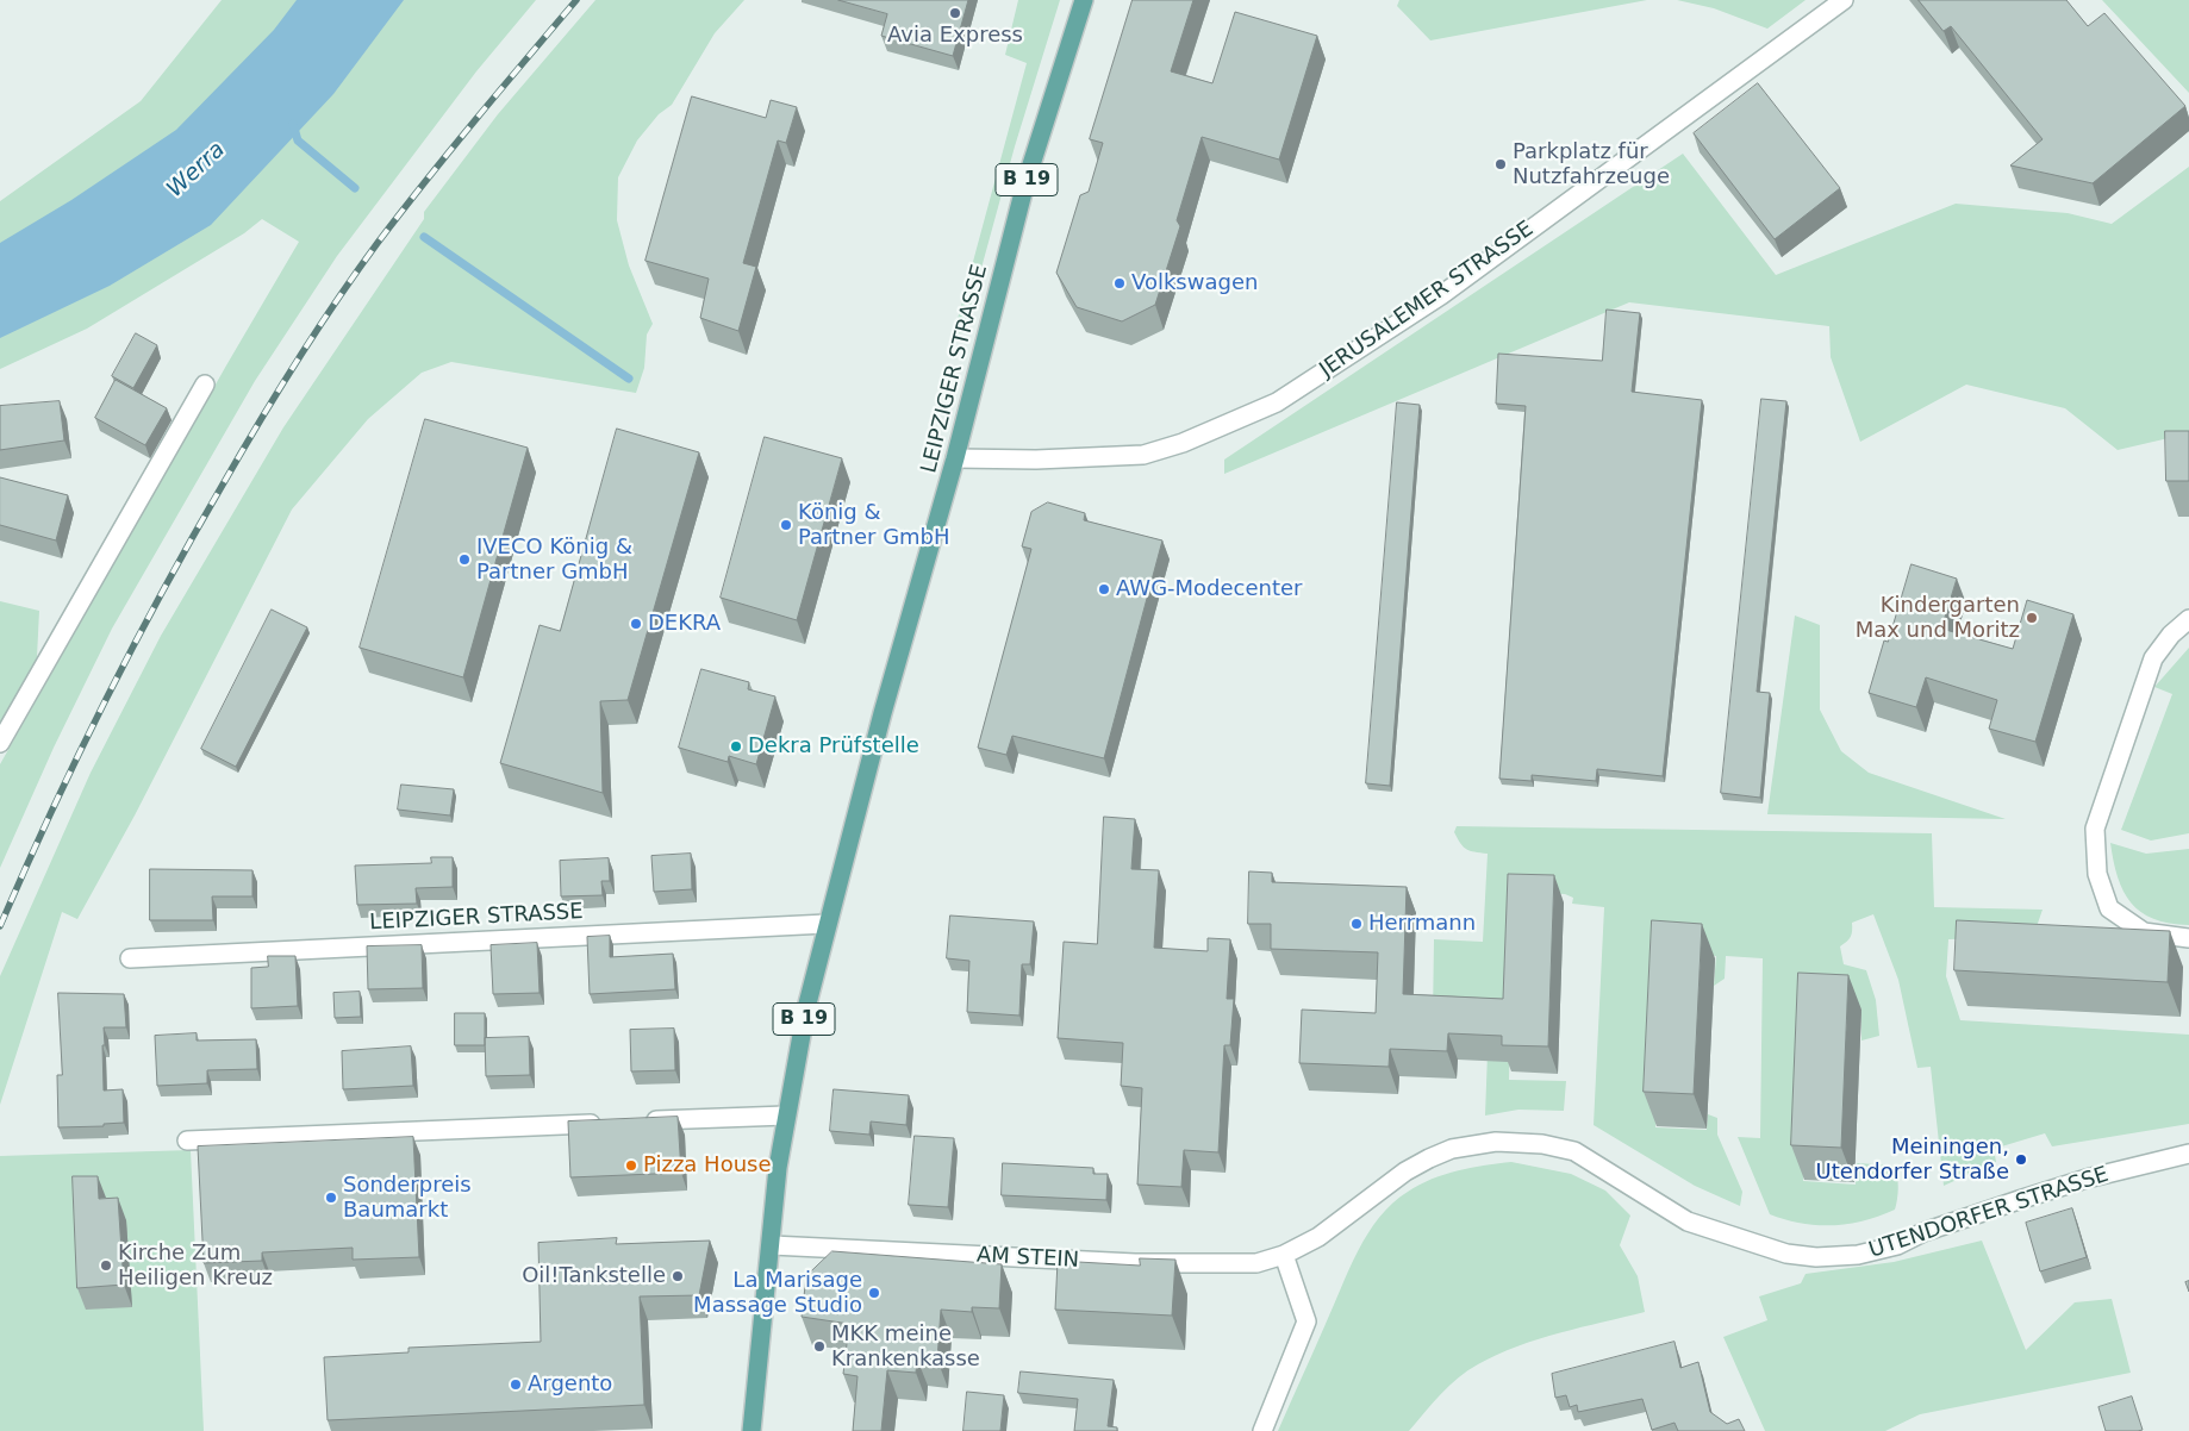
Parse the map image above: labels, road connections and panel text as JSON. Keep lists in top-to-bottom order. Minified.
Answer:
{"streets":{"main road":["B 19","LEIPZIGER STRASSE"],"street":["JERUSALEMER STRASSE","UTENDORFER STRASSE","AM STEIN"]},"crossings":[["JERUSALEMER STRASSE","LEIPZIGER STRASSE"],["LEIPZIGER STRASSE","AM STEIN"],["UTENDORFER STRASSE","AM STEIN"]],"water":["Werra"],"places":["Avia Express","Parkplatz für Nutzfahrzeuge","Volkswagen","König & Partner GmbH","IVECO König & Partner GmbH","AWG-Modecenter","Kindergarten Max und Moritz","DEKRA","Dekra Prüfstelle","Herrmann","Meiningen, Utendorfer Straße","Pizza House","Sonderpreis Baumarkt","Kirche Zum Heiligen Kreuz","Oil!Tankstelle","La Marisage Massage Studio","MKK meine Krankenkasse","Argento"]}
